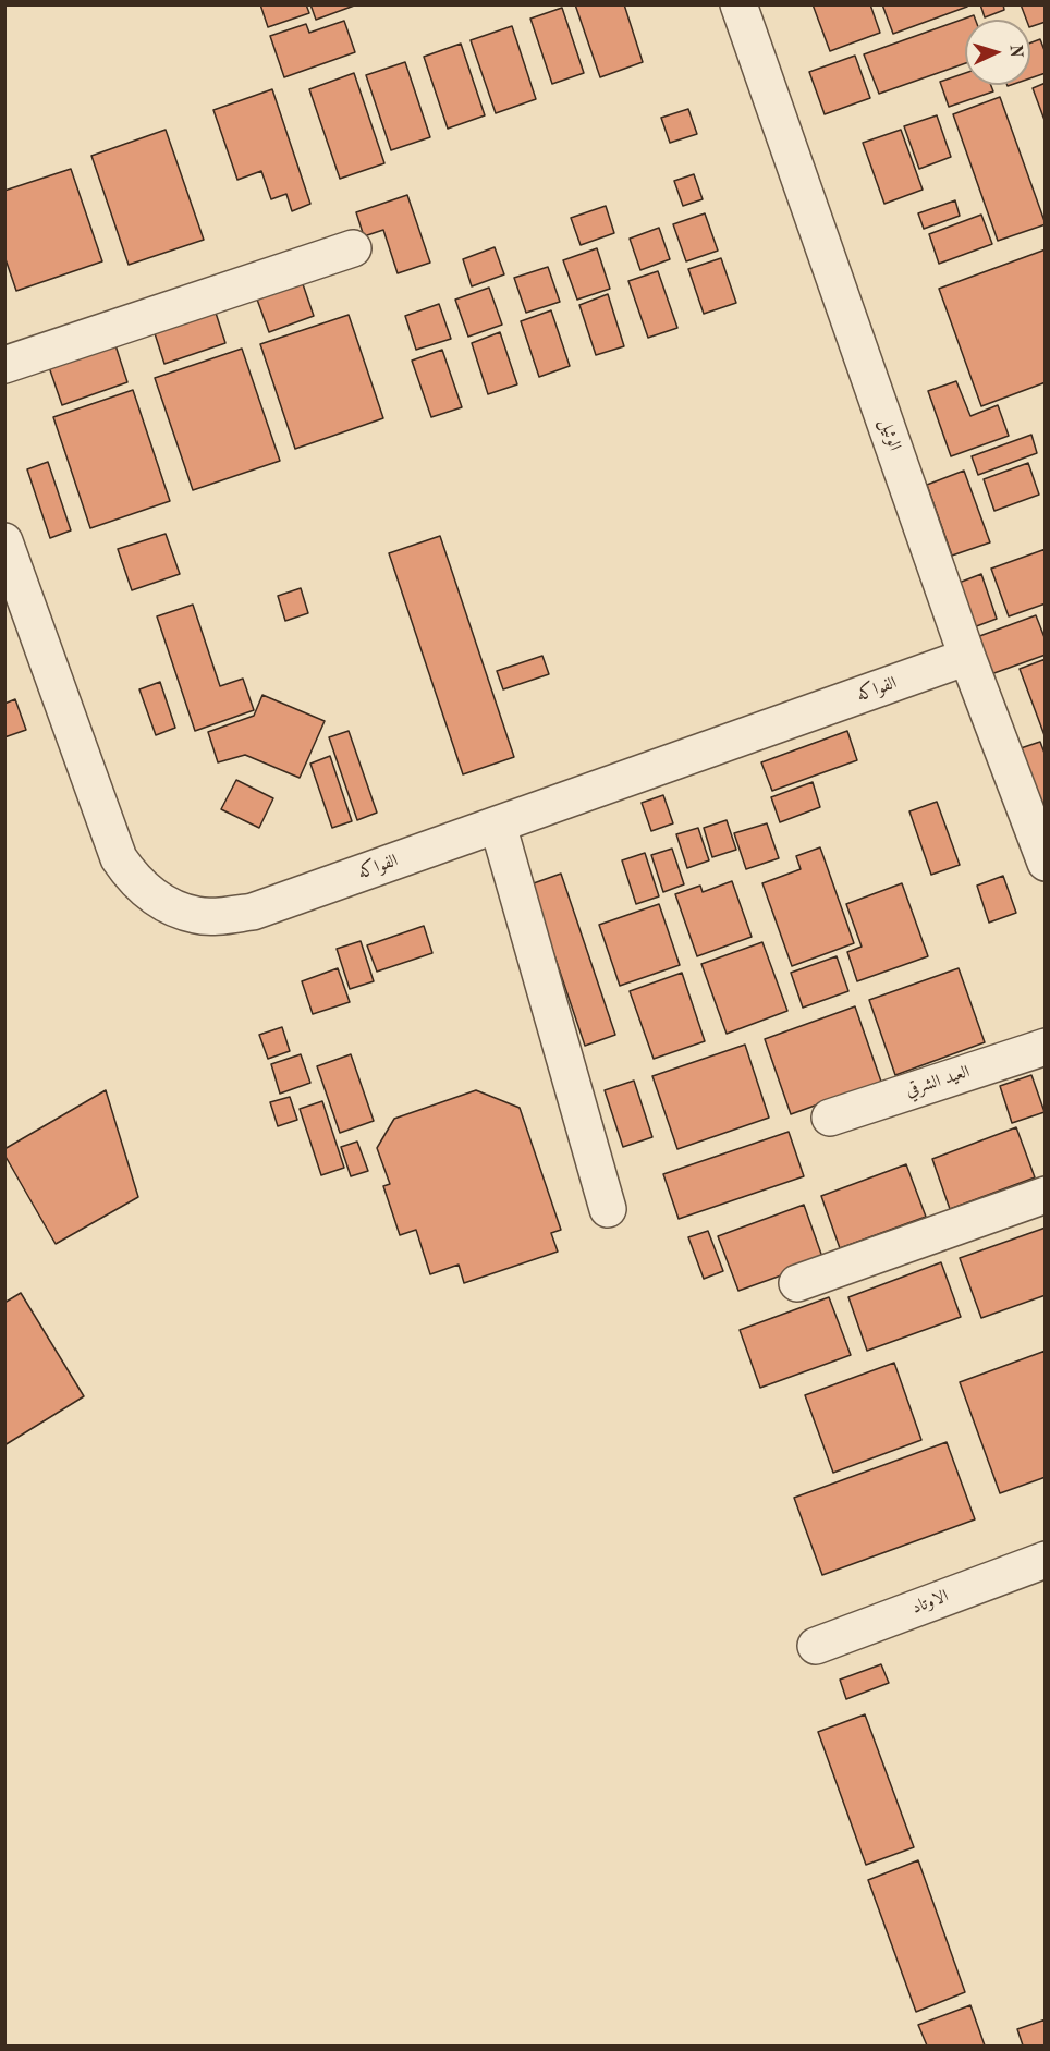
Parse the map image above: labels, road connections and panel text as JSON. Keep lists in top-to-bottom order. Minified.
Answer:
{"streets":{"street":["الوثيل","الفواكه","العيد الشرقي","الاوتاد"]},"crossings":[["الوثيل","الفواكه"]],"north":"right"}
